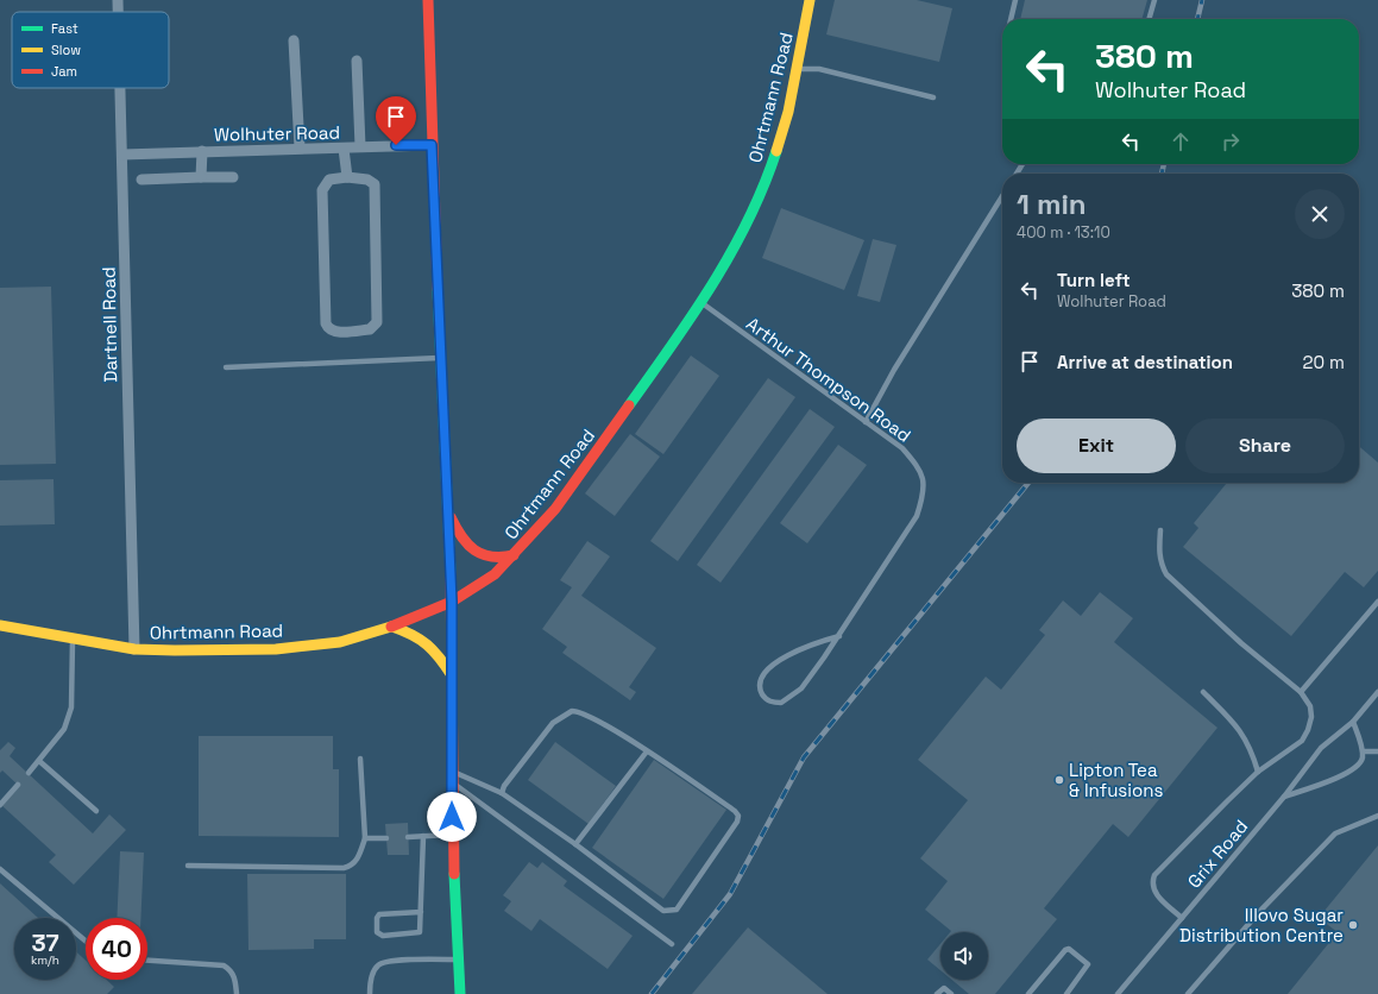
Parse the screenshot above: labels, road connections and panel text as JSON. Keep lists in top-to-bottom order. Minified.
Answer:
{"streets":{"main road":["Ohrtmann Road"],"street":["Wolhuter Road","Dartnell Road"],"lane":["Arthur Thompson Road","Grix Road"]},"crossings":[["Ohrtmann Road","Dartnell Road"],["Ohrtmann Road","Arthur Thompson Road"],["Wolhuter Road","Dartnell Road"]],"places":["Lipton Tea & Infusions","Illovo Sugar Distribution Centre"],"legend":["Fast","Slow","Jam"],"page":{"turn":["380 m","Wolhuter Road"],"heading":["1 min","400 m · 13:10"],"list":[{"name":"Turn left","note":"Wolhuter Road","value":"380 m"},{"name":"Arrive at destination","value":"20 m"}],"buttons":["Exit","Share"],"speed":"37 km/h","limit":"40"}}
